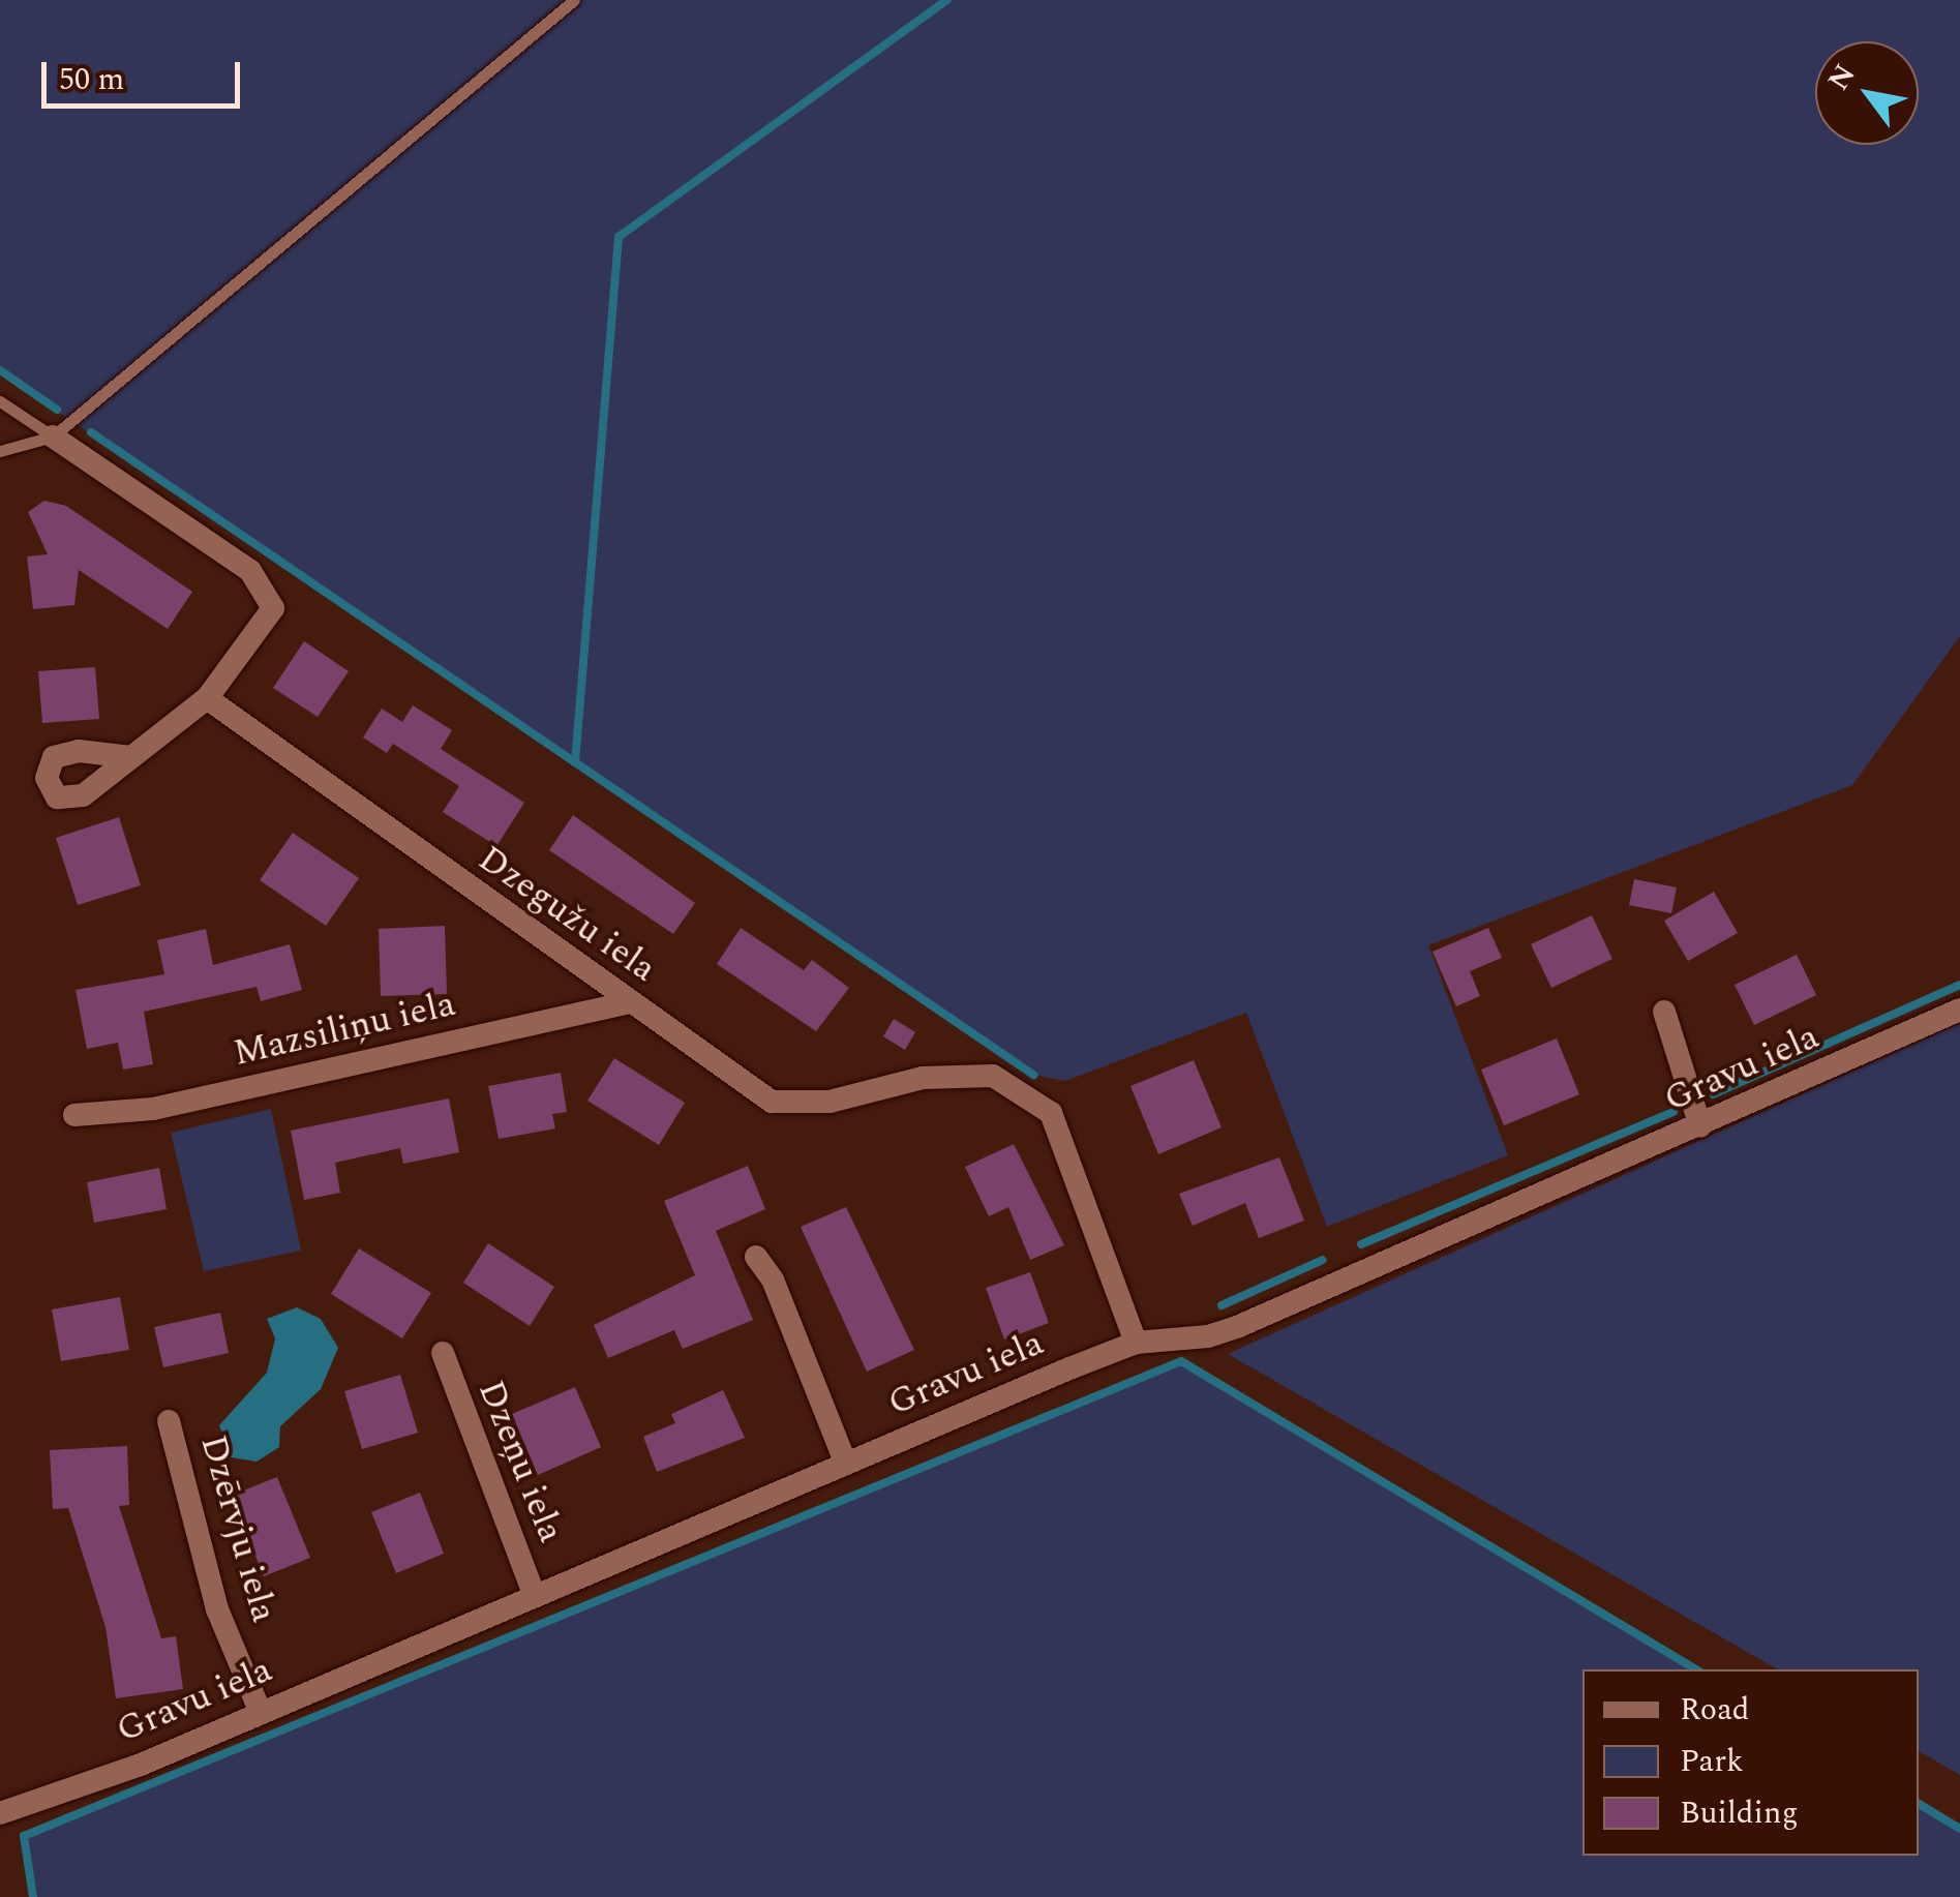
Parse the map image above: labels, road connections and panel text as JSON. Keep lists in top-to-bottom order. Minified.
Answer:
{"streets":{"street":["Dzegužu iela","Mazsiliņu iela","Gravu iela","Dzeņu iela","Dzērvju iela"]},"crossings":[["Dzegužu iela","Mazsiliņu iela"],["Dzegužu iela","Gravu iela"],["Gravu iela","Dzeņu iela"],["Gravu iela","Dzērvju iela"]],"legend":["Road","Park","Building"],"scale_bar":"50 m","north":"top left"}
